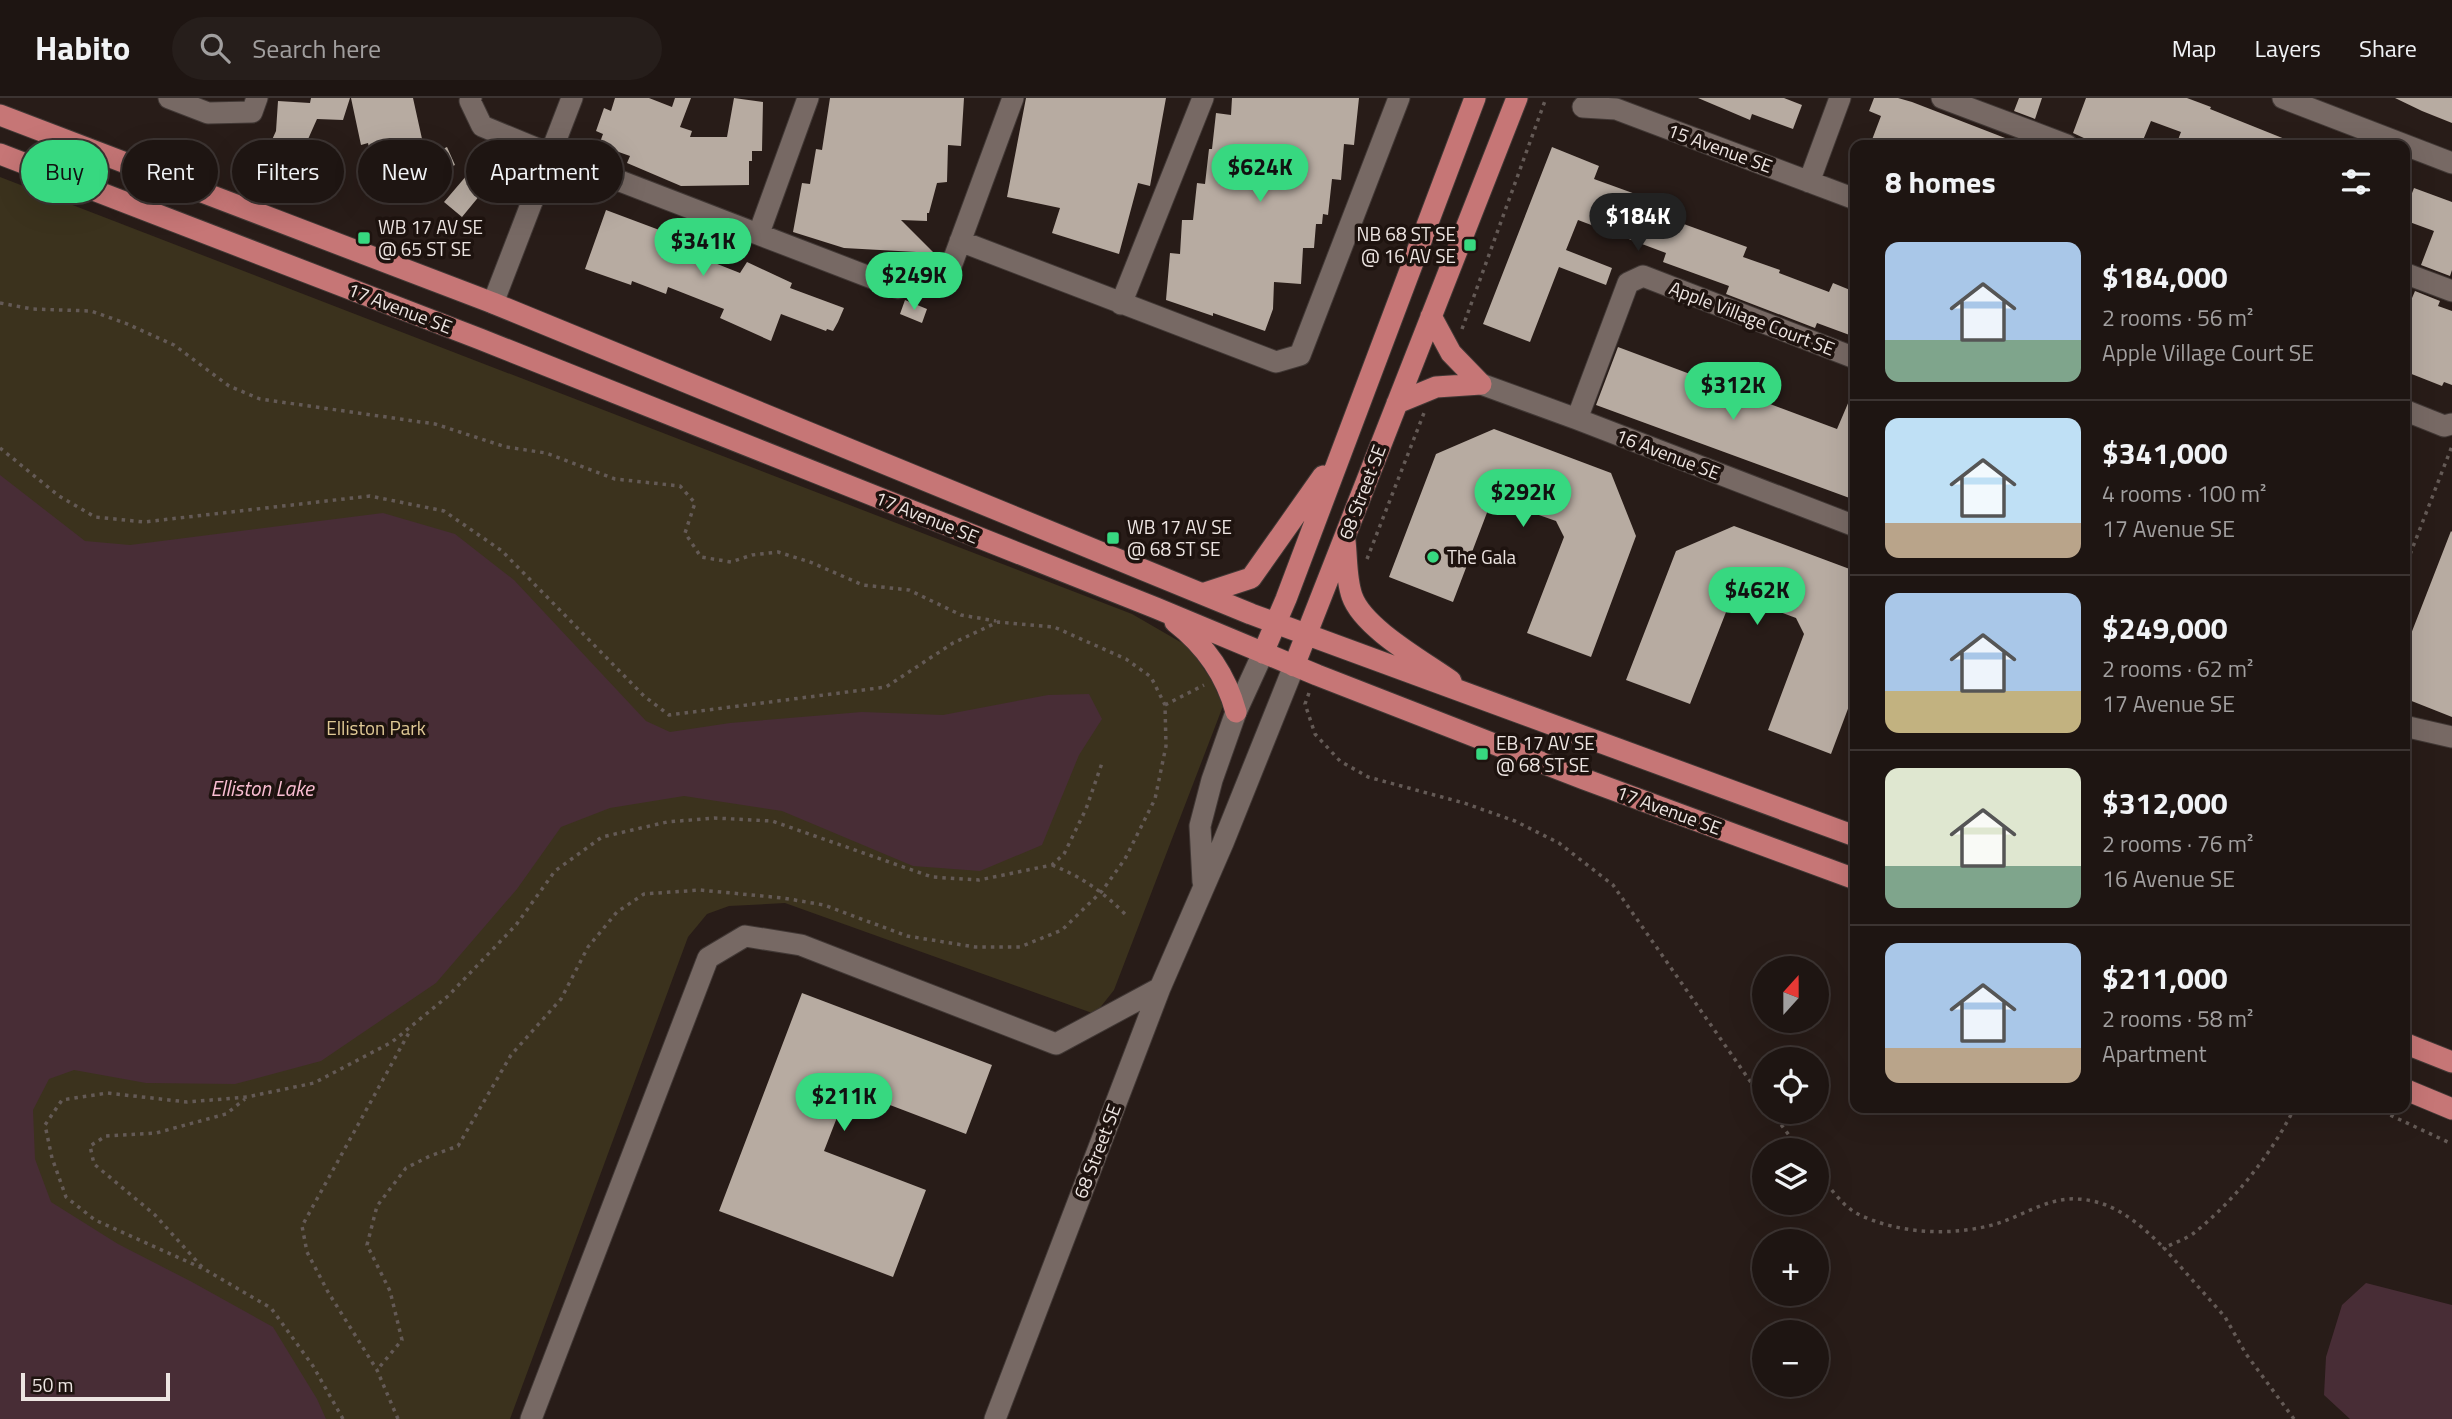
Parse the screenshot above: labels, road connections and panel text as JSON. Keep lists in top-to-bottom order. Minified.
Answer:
{"streets":{"main road":["17 Avenue SE","68 Street SE"],"street":["15 Avenue SE","Apple Village Court SE","16 Avenue SE"]},"crossings":[["17 Avenue SE","68 Street SE"],["Apple Village Court SE","16 Avenue SE"]],"water":["Elliston Lake"],"parks":["Elliston Park"],"places":{"transit":["WB 17 AV SE @ 65 ST SE","NB 68 ST SE @ 16 AV SE","WB 17 AV SE @ 68 ST SE","EB 17 AV SE @ 68 ST SE"],"other":["The Gala"]},"scale_bar":"50 m","north":"top","page":{"header":"Habito","search":"Search here","nav":["Map","Layers","Share"],"chip":["Buy","Rent","Filters","New","Apartment"],"heading":"8 homes","price":["$624K","$184K","$341K","$249K","$312K","$292K","$462K","$211K"],"list":[{"name":"$184,000","note":"2 rooms · 56 m² · Apple Village Court SE"},{"name":"$341,000","note":"4 rooms · 100 m² · 17 Avenue SE"},{"name":"$249,000","note":"2 rooms · 62 m² · 17 Avenue SE"},{"name":"$312,000","note":"2 rooms · 76 m² · 16 Avenue SE"},{"name":"$211,000","note":"2 rooms · 58 m² · Apartment"}],"map_buttons":["+","−"],"scale":"50 m"}}
